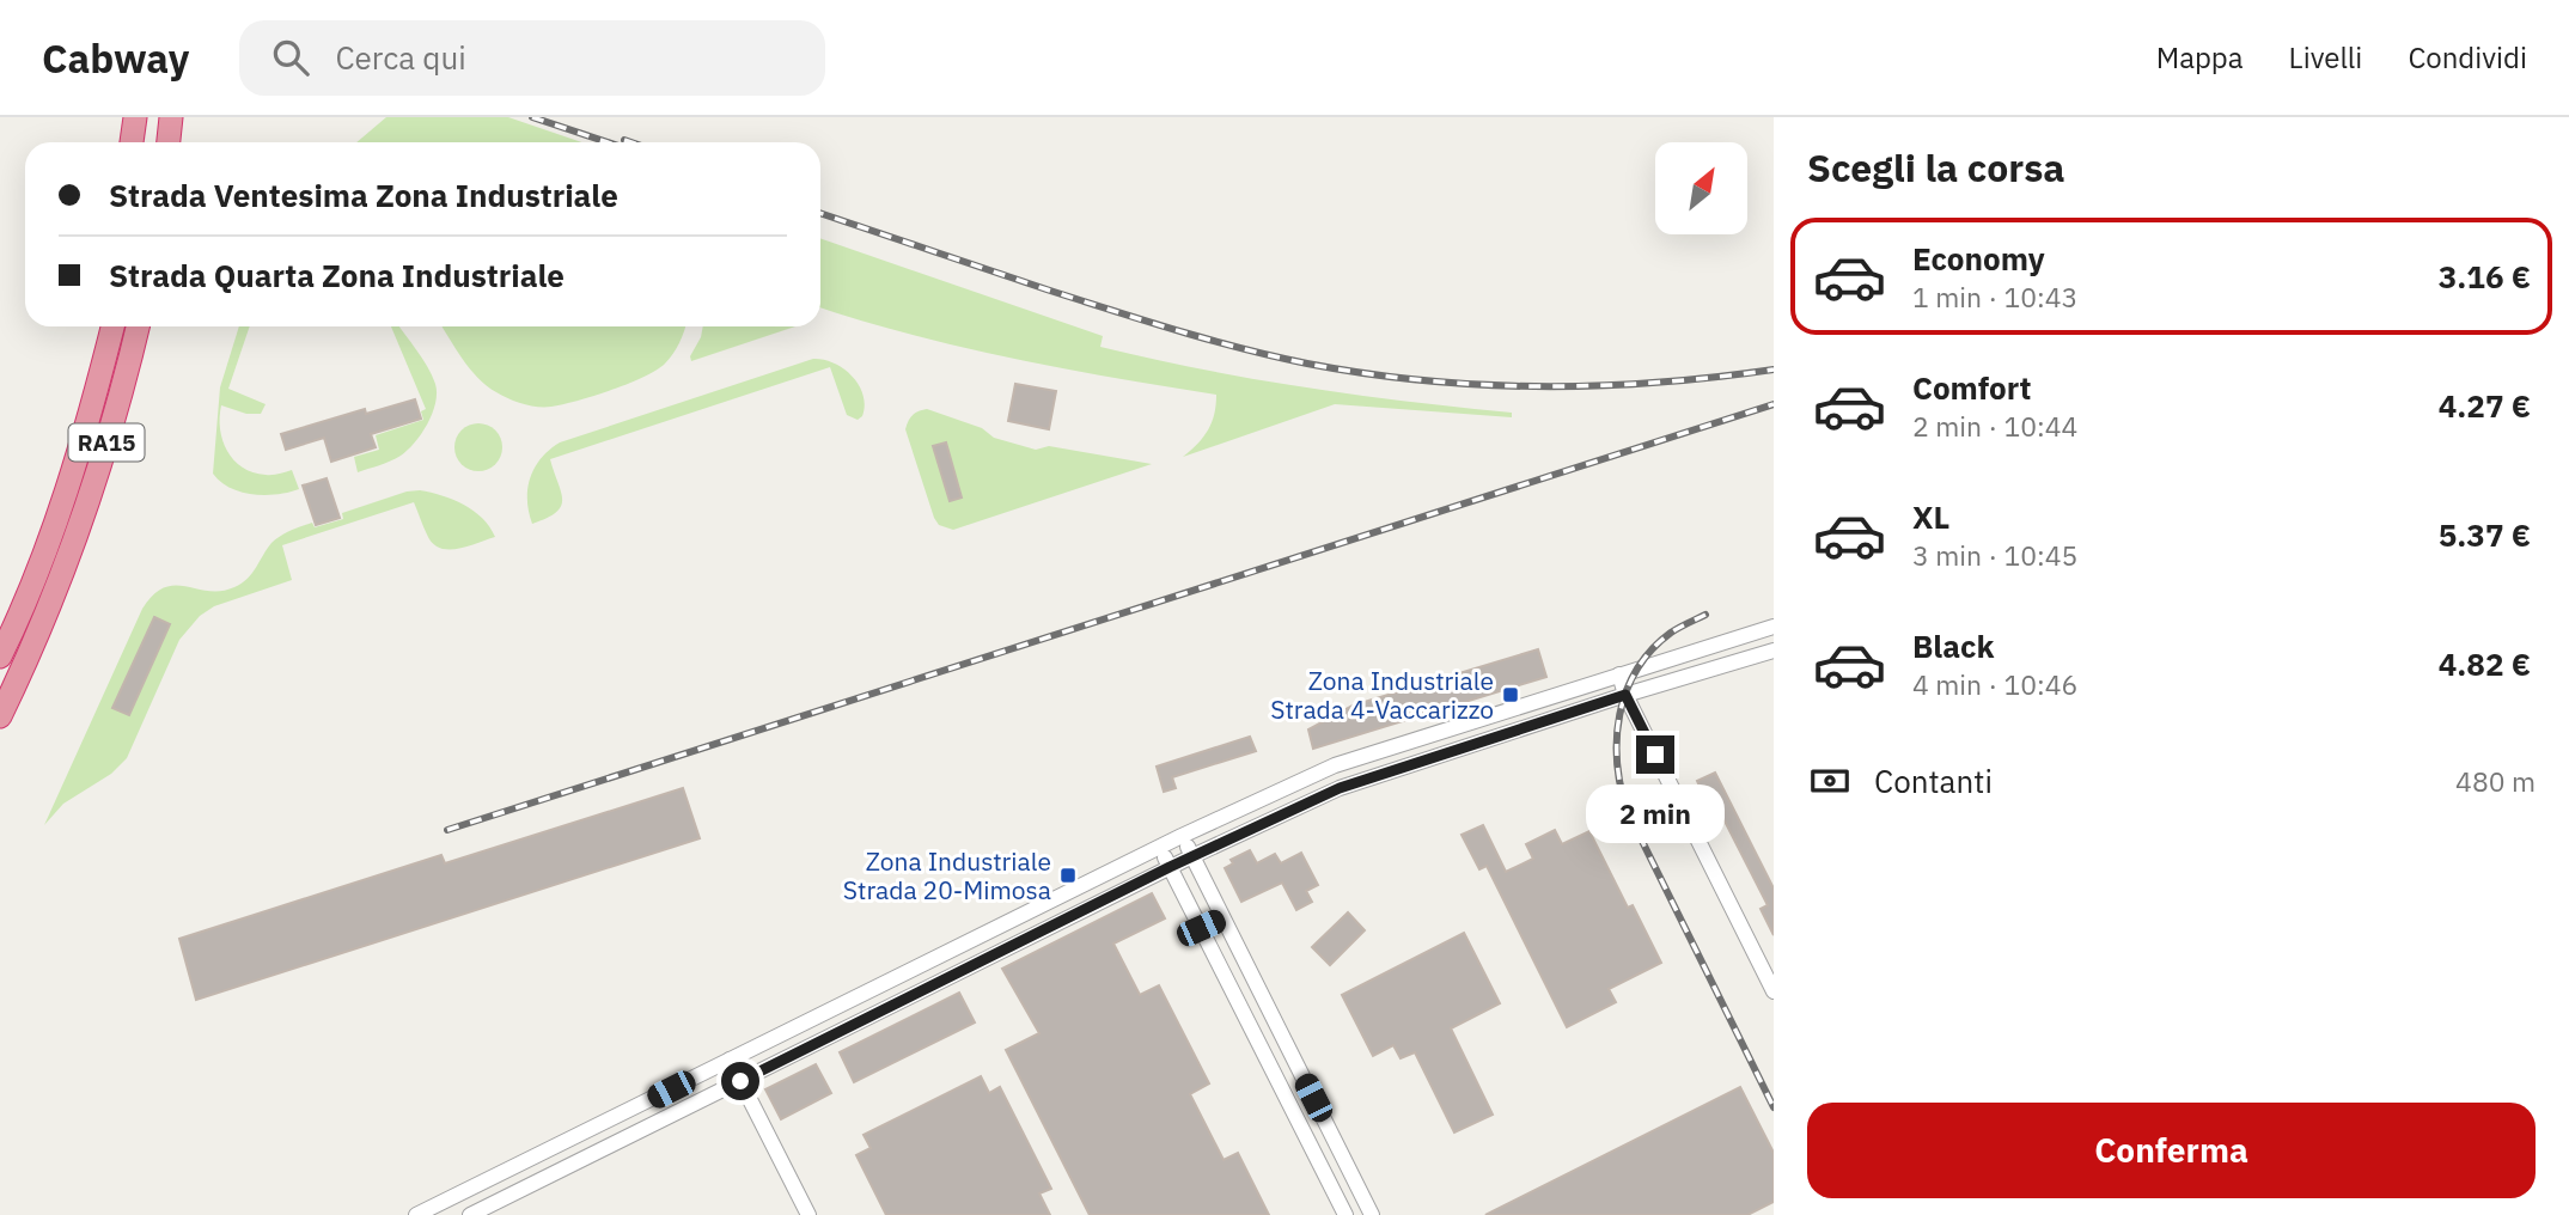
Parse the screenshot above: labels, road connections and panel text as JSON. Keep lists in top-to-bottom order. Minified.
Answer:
{"streets":{"highway":["RA15"]},"places":{"transit":["Zona Industriale Strada 4-Vaccarizzo","Zona Industriale Strada 20-Mimosa"]},"north":"top right","page":{"header":"Cabway","search":"Cerca qui","nav":["Mappa","Livelli","Condividi"],"heading":"Scegli la corsa","banner":["Strada Ventesima Zona Industriale","Strada Quarta Zona Industriale"],"list":[{"name":"Economy","note":"1 min · 10:43","value":"3.16 €"},{"name":"Comfort","note":"2 min · 10:44","value":"4.27 €"},{"name":"XL","note":"3 min · 10:45","value":"5.37 €"},{"name":"Black","note":"4 min · 10:46","value":"4.82 €"}],"pay":["Contanti","480 m"],"bubble":"2 min","buttons":"Conferma"}}
